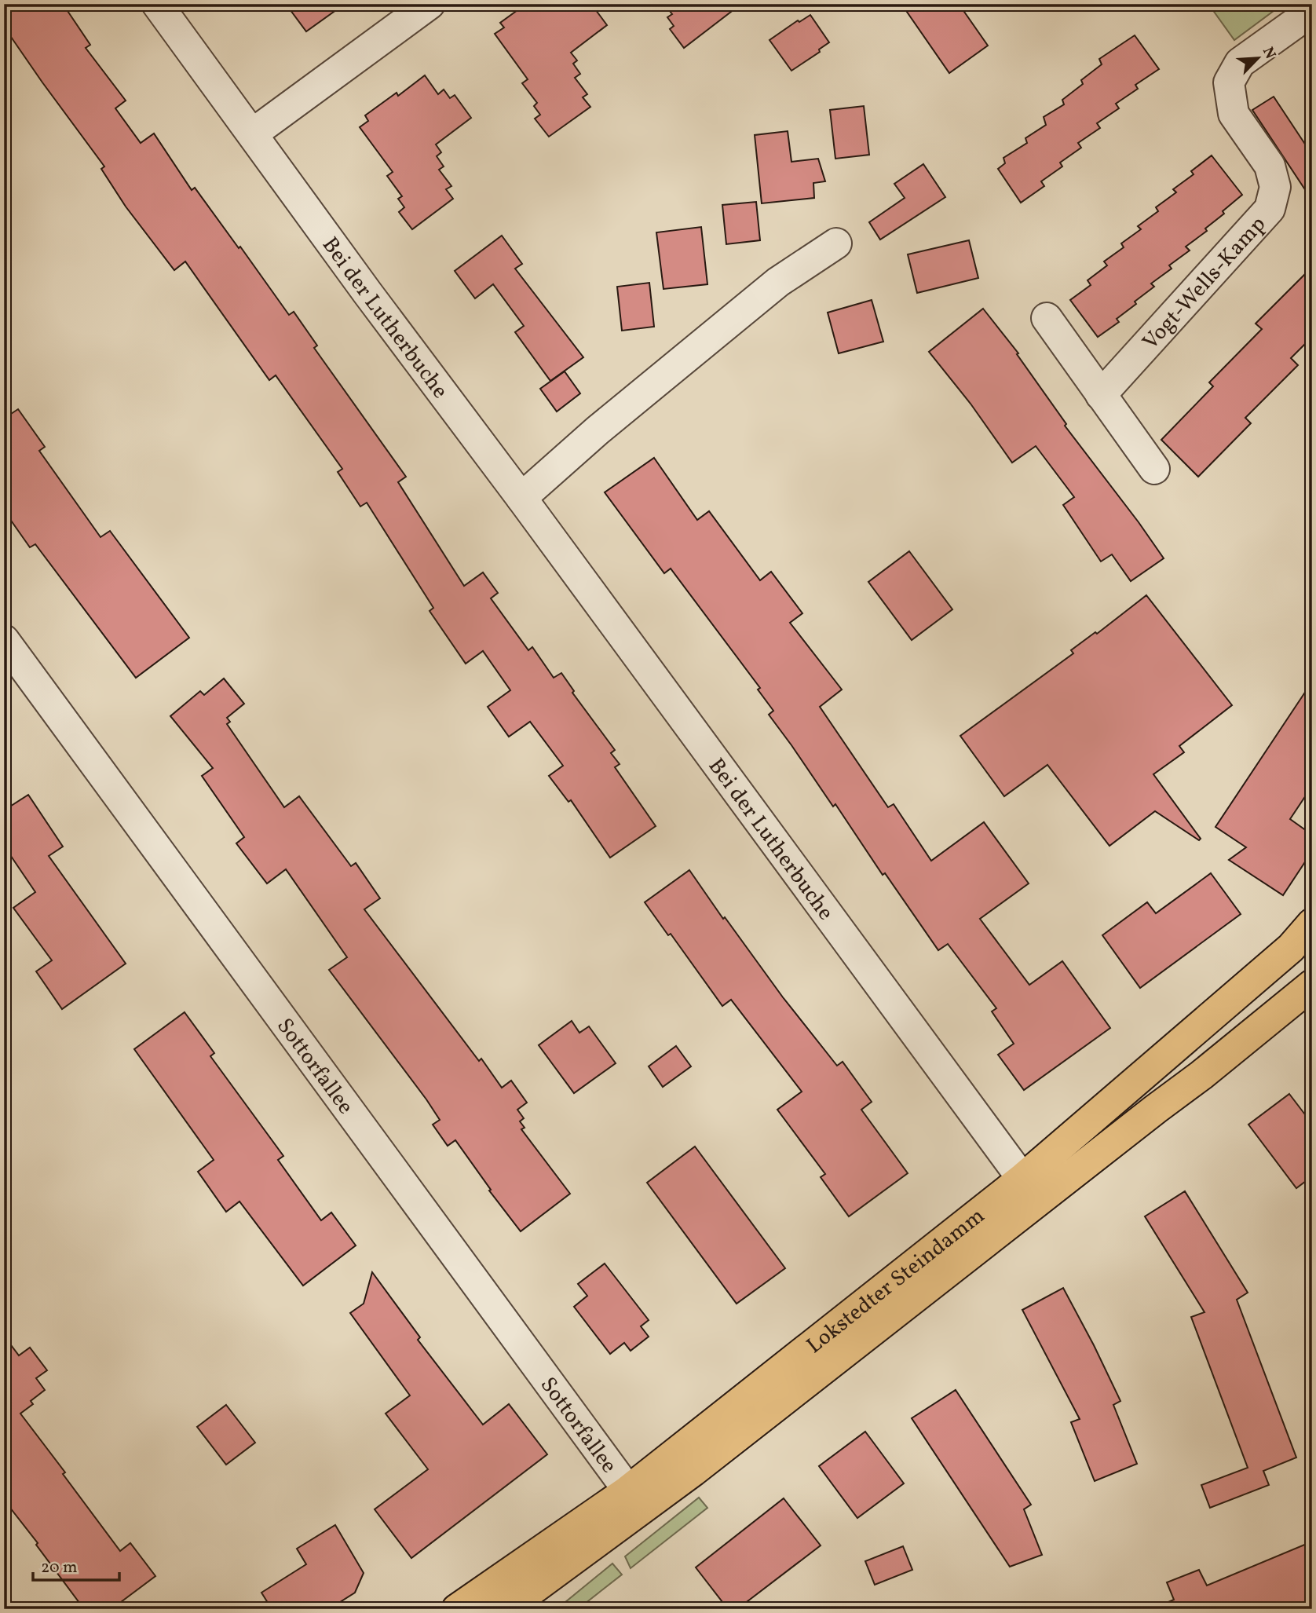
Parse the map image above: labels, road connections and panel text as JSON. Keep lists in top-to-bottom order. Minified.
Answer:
{"streets":{"main road":["Lokstedter Steindamm"],"street":["Vogt-Wells-Kamp","Bei der Lutherbuche","Sottorfallee"]},"crossings":[["Bei der Lutherbuche","Lokstedter Steindamm"],["Sottorfallee","Lokstedter Steindamm"]],"scale_bar":"20 m","north":"top right"}
